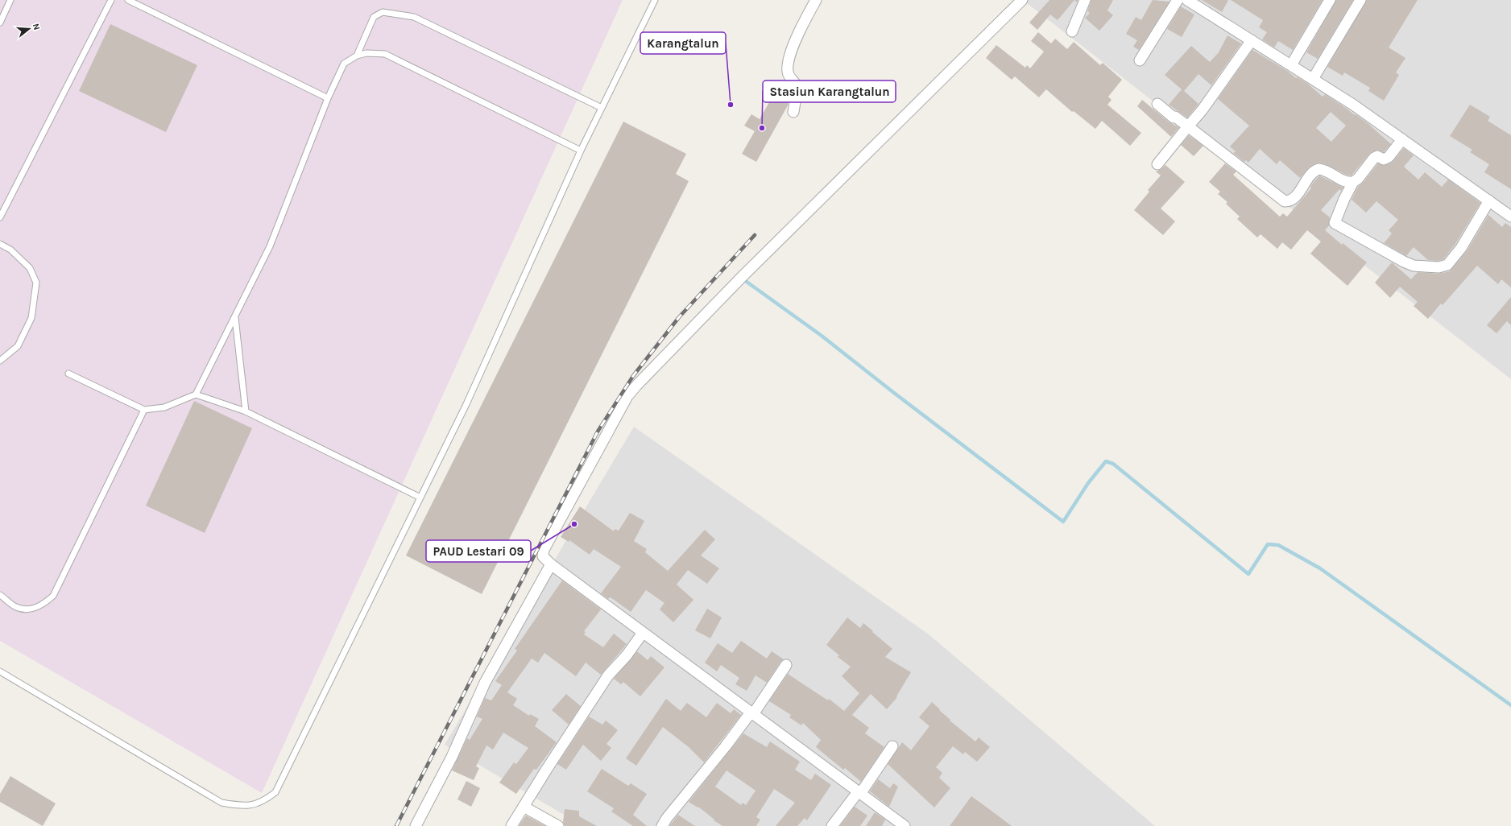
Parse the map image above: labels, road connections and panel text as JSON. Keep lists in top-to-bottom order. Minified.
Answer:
{"places":["Karangtalun","Stasiun Karangtalun","PAUD Lestari 09"],"north":"right"}
